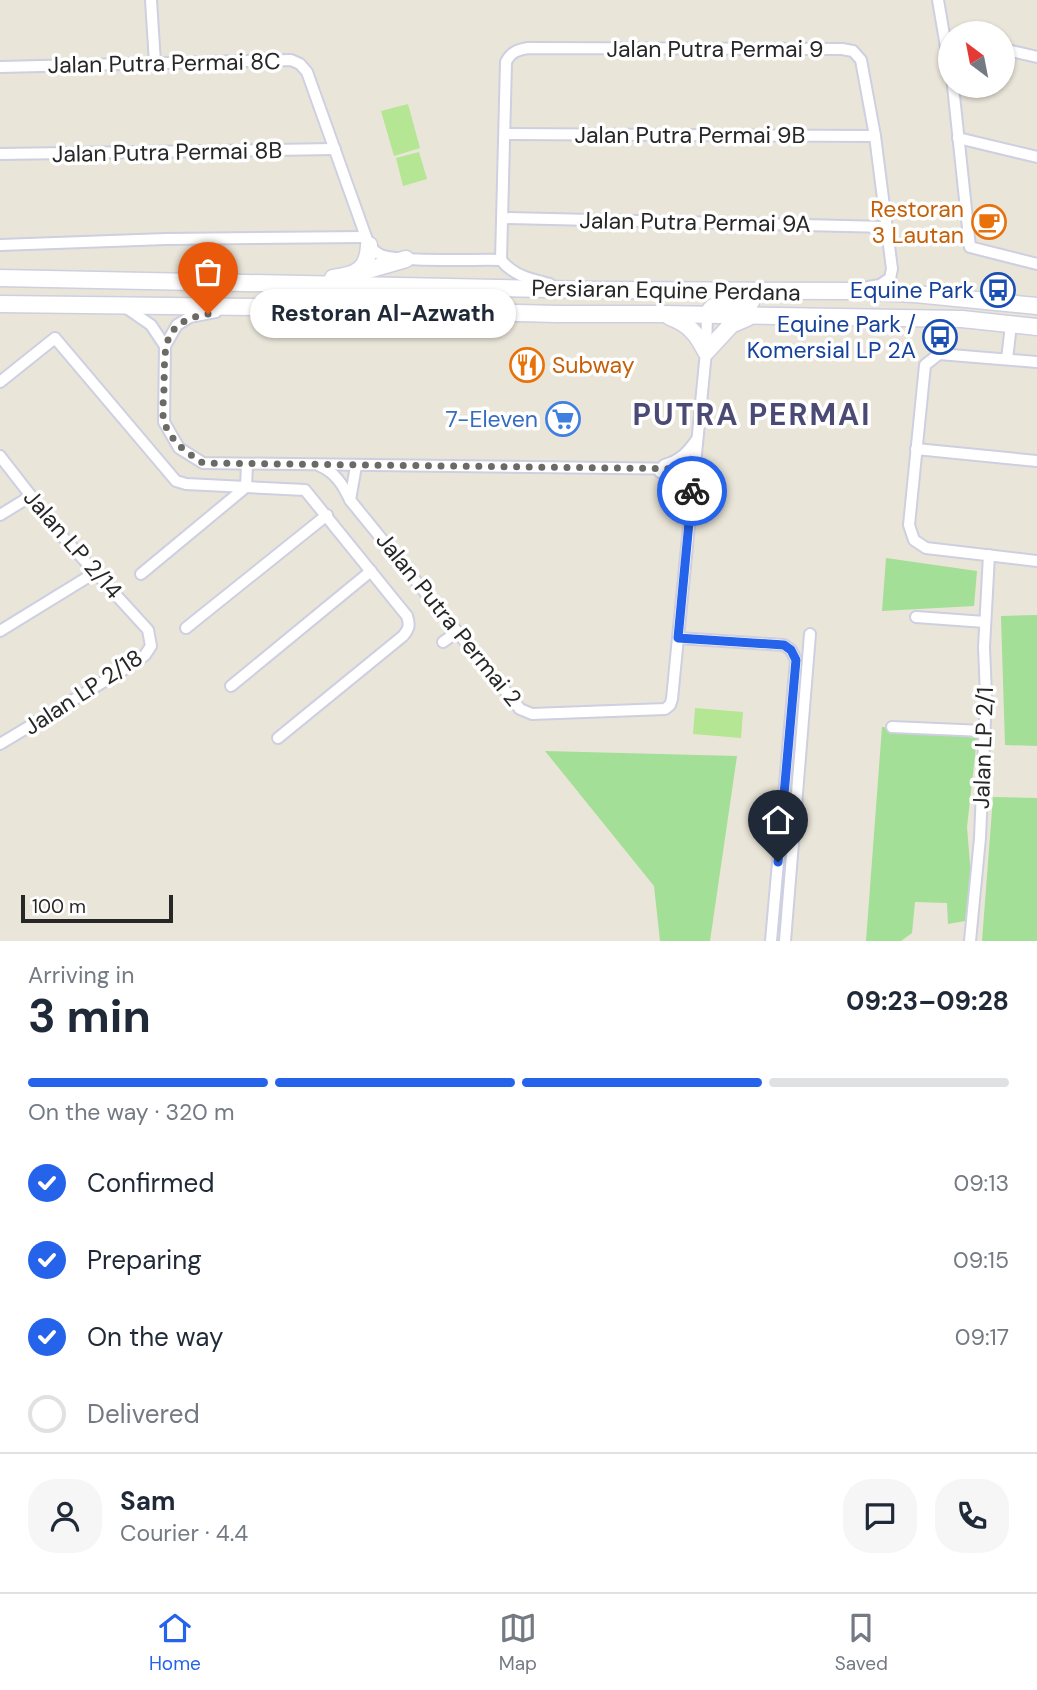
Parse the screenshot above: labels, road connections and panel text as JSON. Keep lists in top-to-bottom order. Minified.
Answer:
{"streets":{"street":["Jalan Putra Permai 9","Jalan Putra Permai 8C","Jalan Putra Permai 9B","Jalan Putra Permai 8B","Jalan Putra Permai 9A","Persiaran Equine Perdana","Jalan LP 2/14","Jalan Putra Permai 2","Jalan LP 2/18","Jalan LP 2/1"]},"crossings":[["Jalan Putra Permai 9","Jalan Putra Permai 9B"],["Jalan Putra Permai 9","Jalan Putra Permai 9A"],["Jalan Putra Permai 8C","Jalan Putra Permai 8B"],["Persiaran Equine Perdana","Jalan Putra Permai 2"],["Jalan LP 2/14","Jalan LP 2/18"]],"districts":["PUTRA PERMAI"],"places":{"cafe":["Restoran 3 Lautan"],"bus stop":["Equine Park","Equine Park / Komersial LP 2A"],"other":["Restoran Al-Azwath"],"restaurant":["Subway"],"supermarket":["7-Eleven"]},"scale_bar":"100 m","north":"top left","page":{"bubble":"Restoran Al-Azwath","scale":"100 m","heading":["3 min","Arriving in","09:23–09:28"],"panel":["Sam","Courier · 4.4"],"bar":"On the way · 320 m","list":[["Confirmed","09:13"],["Preparing","09:15"],["On the way","09:17"],"Delivered"],"tabs":["Home","Map","Saved"]}}
